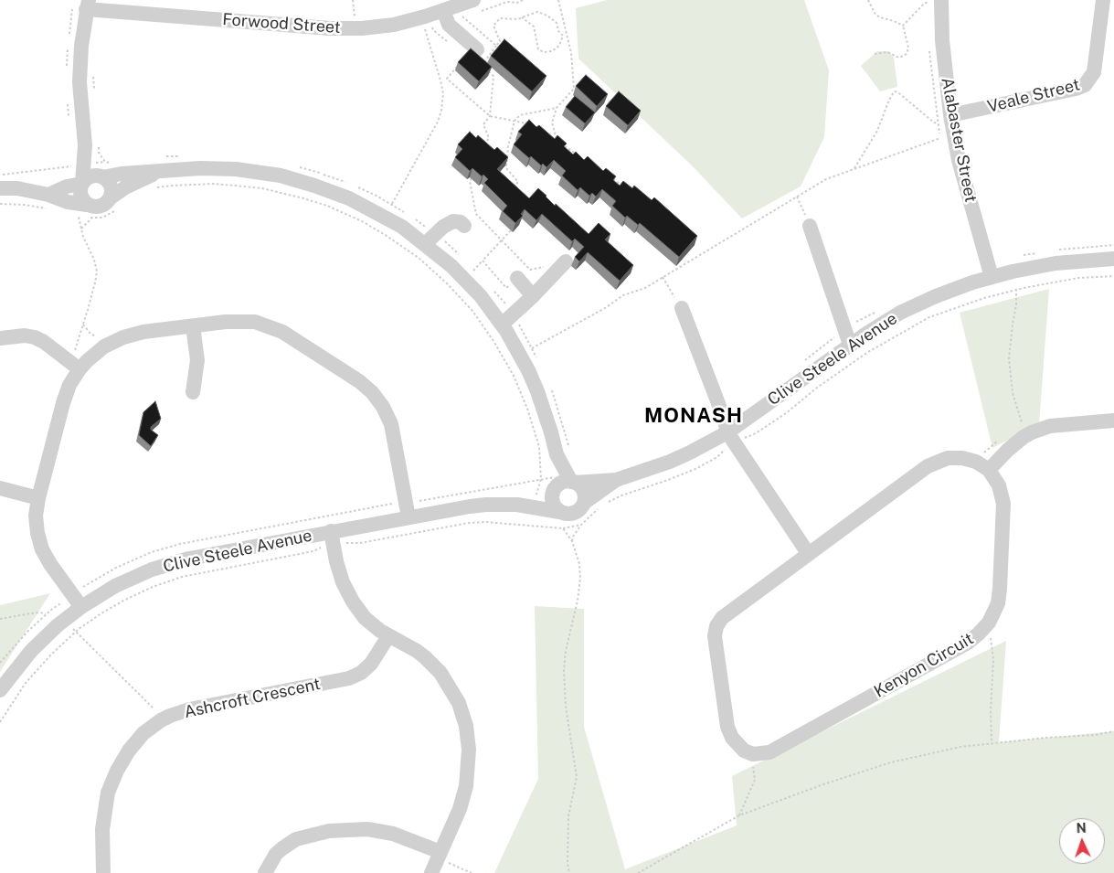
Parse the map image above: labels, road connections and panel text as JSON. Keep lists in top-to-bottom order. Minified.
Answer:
{"streets":{"street":["Forwood Street","Veale Street","Alabaster Street","Clive Steele Avenue","Kenyon Circuit","Ashcroft Crescent"]},"crossings":[["Veale Street","Alabaster Street"],["Alabaster Street","Clive Steele Avenue"]],"districts":["MONASH"],"north":"top"}
